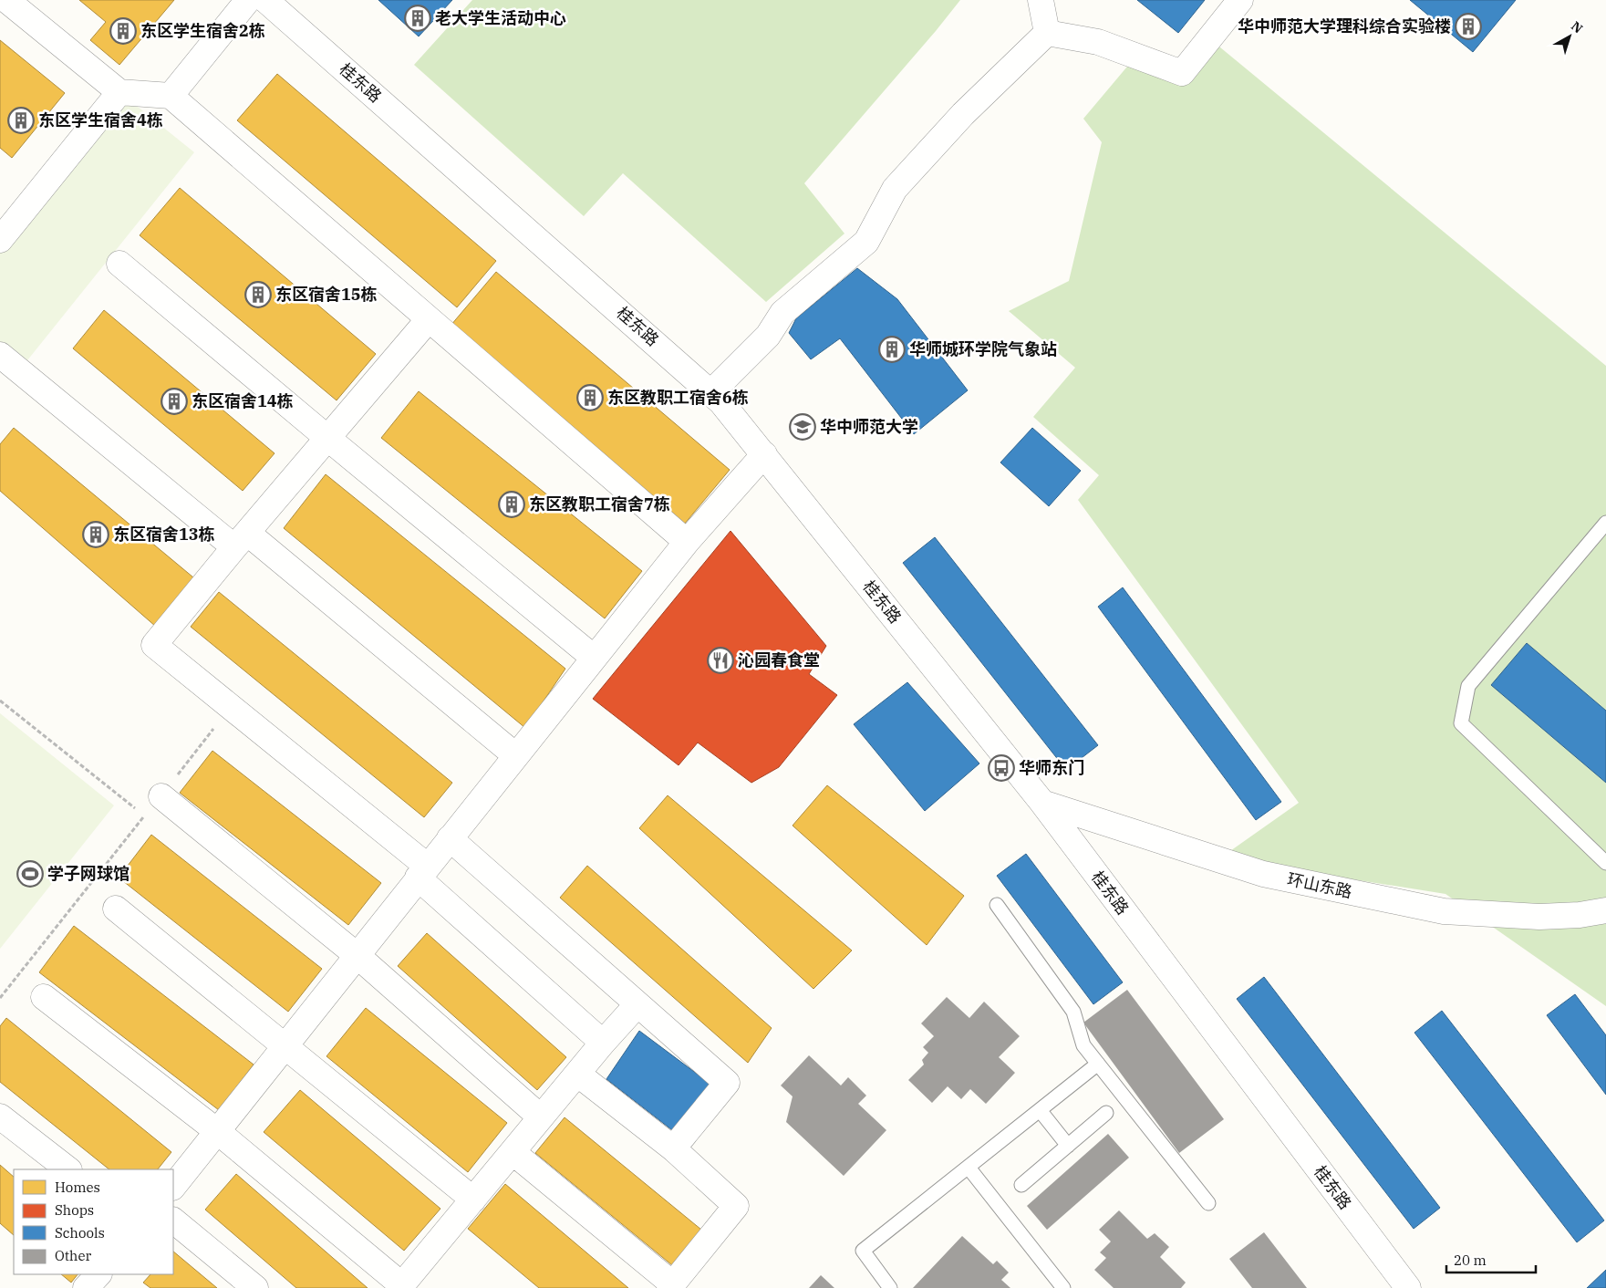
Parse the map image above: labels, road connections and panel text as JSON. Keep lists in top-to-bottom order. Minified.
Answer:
{"streets":{"street":["桂东路","环山东路"]},"crossings":[["桂东路","环山东路"]],"places":{"building":["老大学生活动中心","华中师范大学理科综合实验楼","东区学生宿舍2栋","东区学生宿舍4栋","东区宿舍15栋","华师城环学院气象站","东区教职工宿舍6栋","东区宿舍14栋","东区教职工宿舍7栋","东区宿舍13栋"],"school or university":["华中师范大学"],"restaurant":["沁园春食堂"],"bus stop":["华师东门"],"sports":["学子网球馆"]},"legend":["Homes","Shops","Schools","Other"],"scale_bar":"20 m","north":"top right"}
